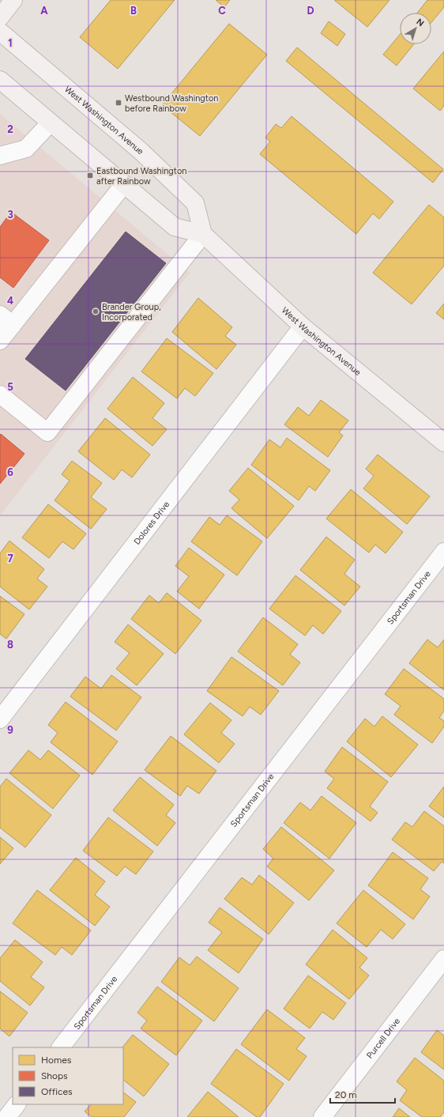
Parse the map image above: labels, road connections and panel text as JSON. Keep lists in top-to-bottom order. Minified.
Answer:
{"streets":{"main road":["West Washington Avenue"],"street":["Dolores Drive","Sportsman Drive","Purcell Drive"]},"crossings":[["West Washington Avenue","Dolores Drive"]],"places":{"transit":["Westbound Washington before Rainbow","Eastbound Washington after Rainbow"],"other":["Brander Group, Incorporated"]},"legend":["Homes","Shops","Offices"],"scale_bar":"20 m","north":"top right","grid":{"columns":["A","B","C","D"],"rows":["1","2","3","4","5","6","7","8","9"]}}
